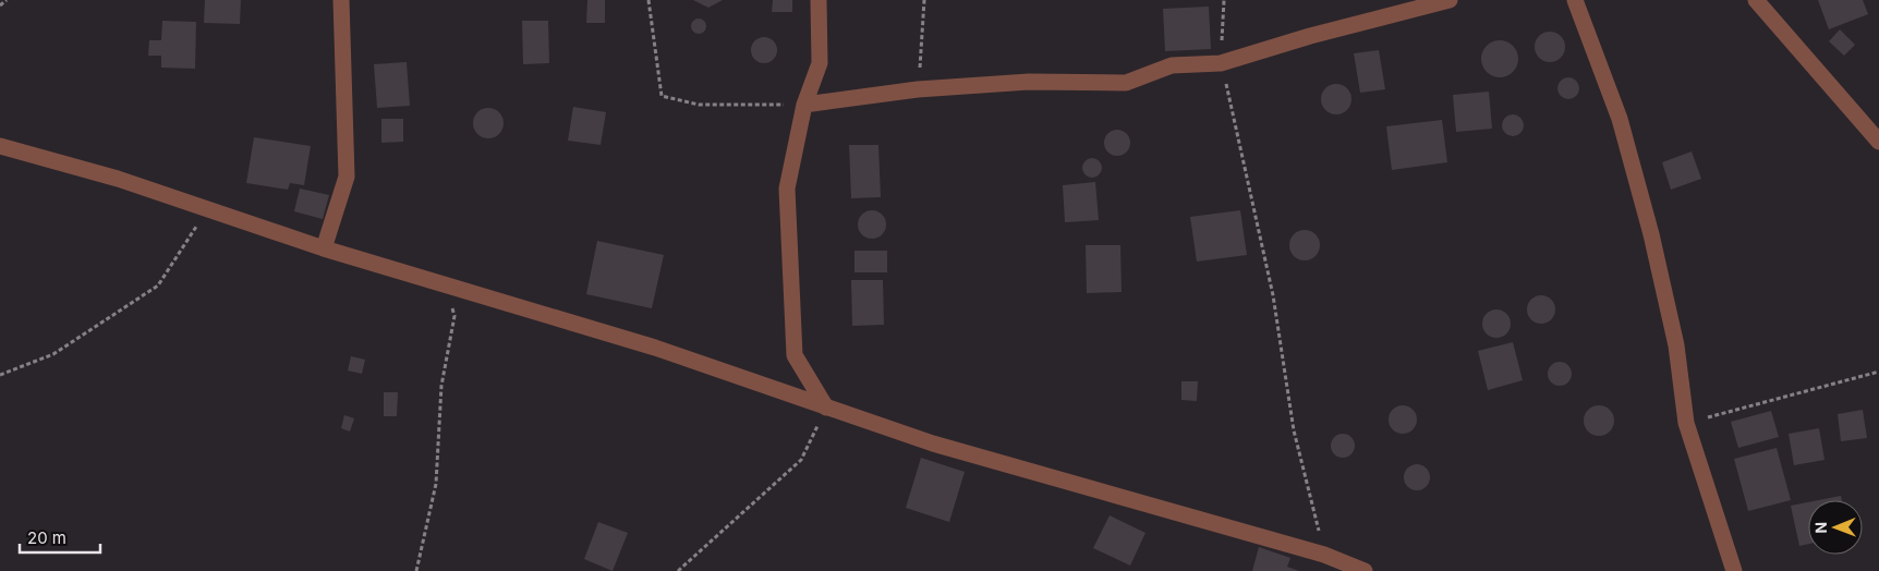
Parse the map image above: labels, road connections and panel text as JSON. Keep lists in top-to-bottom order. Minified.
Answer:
{"scale_bar":"20 m","north":"left"}
